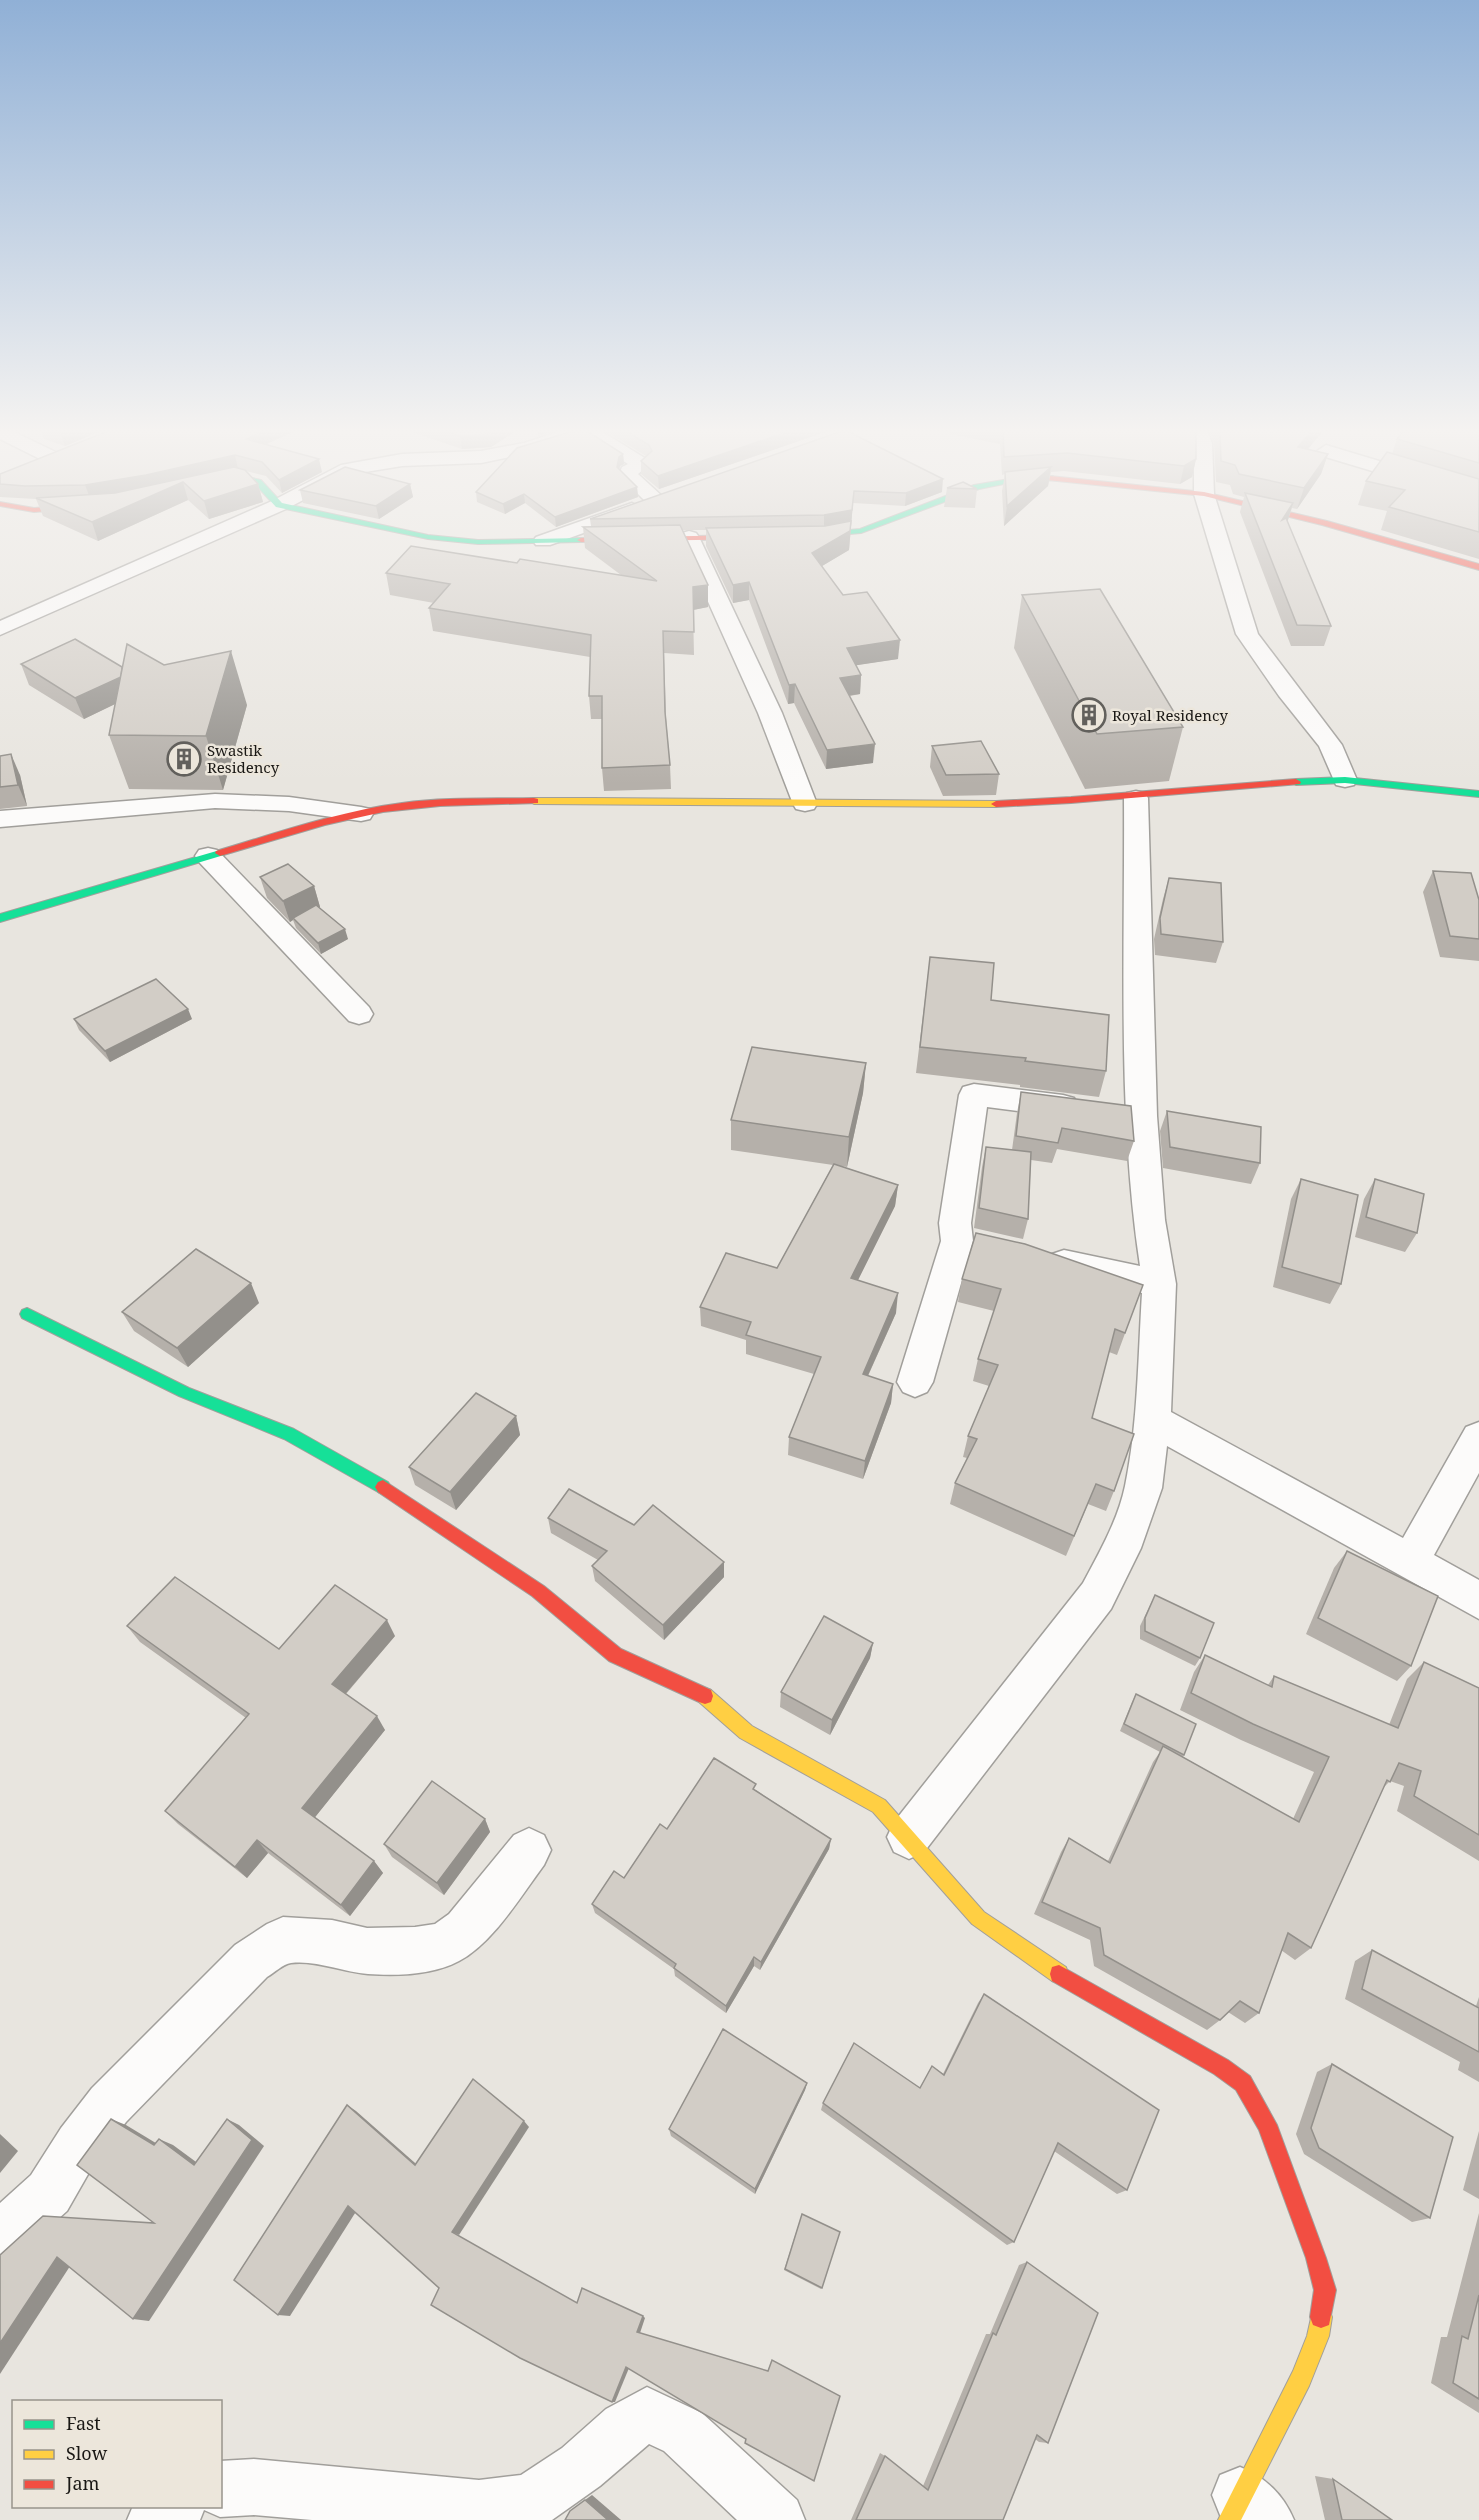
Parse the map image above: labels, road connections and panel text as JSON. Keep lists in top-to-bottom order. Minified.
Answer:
{"places":{"building":["Royal Residency","Swastik Residency"]},"legend":["Fast","Slow","Jam"]}
